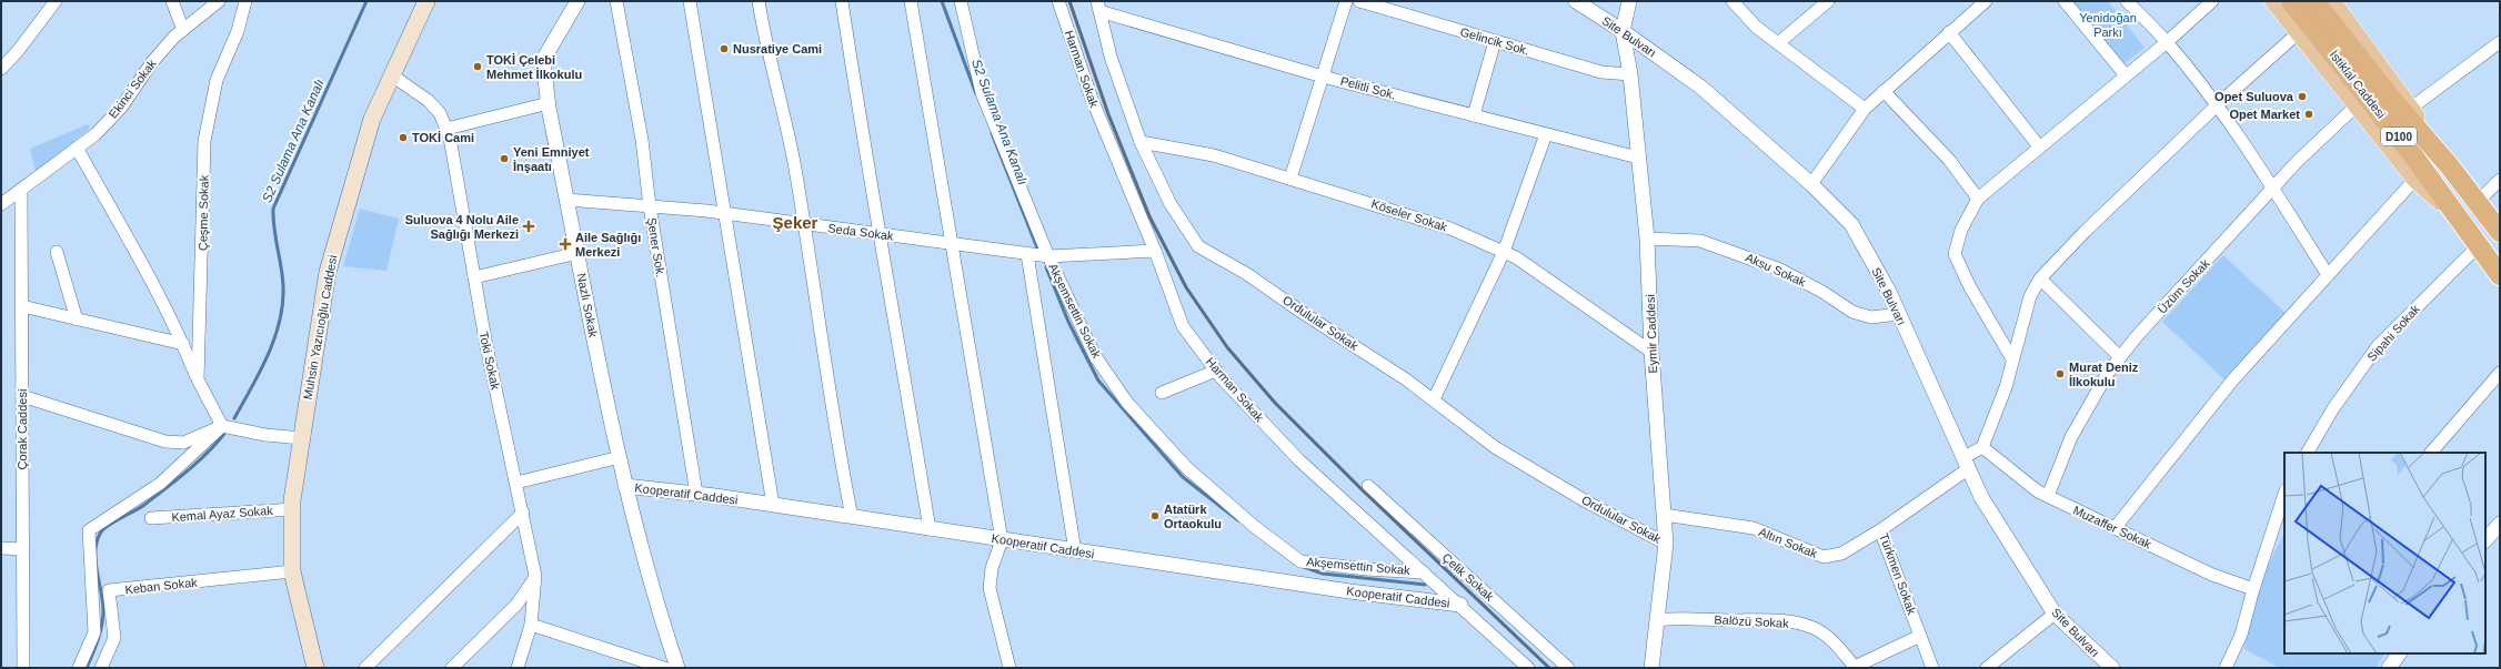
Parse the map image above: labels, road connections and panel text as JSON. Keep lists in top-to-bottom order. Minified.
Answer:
{"streets":{"highway":["İstiklal Caddesi","D100"],"main road":["Muhsin Yazıcıoğlu Caddesi"],"street":["Site Bulvarı","Gelincik Sok.","Harman Sokak","Pelitli Sok.","Ekinci Sokak","Çeşme Sokak","Köseler Sokak","Seda Sokak","Şener Sok.","Aksu Sokak","Üzüm Sokak","Nazlı Sokak","Akşemsettin Sokak","Ordulular Sokak","Sipahi Sokak","Eymir Caddesi","Toki Sokak","Çorak Caddesi","Kooperatif Caddesi","Kemal Ayaz Sokak","Muzaffer Sokak","Altın Sokak","Türkmen Sokak","Çelik Sokak","Keban Sokak","Balözü Sokak"]},"crossings":[["Site Bulvarı","Aksu Sokak"],["Site Bulvarı","Eymir Caddesi"],["Site Bulvarı","Türkmen Sokak"],["Gelincik Sok.","Eymir Caddesi"],["Harman Sokak","Seda Sokak"],["Harman Sokak","Akşemsettin Sokak"],["Harman Sokak","Kooperatif Caddesi"],["İstiklal Caddesi","Sipahi Sokak"],["Pelitli Sok.","Ordulular Sokak"],["Pelitli Sok.","Eymir Caddesi"],["Ekinci Sokak","Çorak Caddesi"],["Köseler Sokak","Ordulular Sokak"],["Köseler Sokak","Eymir Caddesi"],["Seda Sokak","Şener Sok."],["Seda Sokak","Nazlı Sokak"],["Seda Sokak","Akşemsettin Sokak"],["Şener Sok.","Kooperatif Caddesi"],["Aksu Sokak","Eymir Caddesi"],["Üzüm Sokak","Muzaffer Sokak"],["Nazlı Sokak","Kooperatif Caddesi"],["Ordulular Sokak","Eymir Caddesi"],["Muhsin Yazıcıoğlu Caddesi","Toki Sokak"],["Muhsin Yazıcıoğlu Caddesi","Kemal Ayaz Sokak"],["Muhsin Yazıcıoğlu Caddesi","Keban Sokak"],["Eymir Caddesi","Altın Sokak"],["Eymir Caddesi","Balözü Sokak"],["Muzaffer Sokak","Türkmen Sokak"],["Altın Sokak","Türkmen Sokak"]],"districts":["Şeker"],"water":["S2 Sulama Ana Kanalı"],"parks":["Yenidoğan Parkı"],"places":{"other":["Nusratiye Cami","TOKİ Çelebi Mehmet İlkokulu","Opet Suluova","Opet Market","TOKİ Cami","Yeni Emniyet İnşaatı","Murat Deniz İlkokulu","Atatürk Ortaokulu"],"health":["Suluova 4 Nolu Aile Sağlığı Merkezi","Aile Sağlığı Merkezi"]}}
